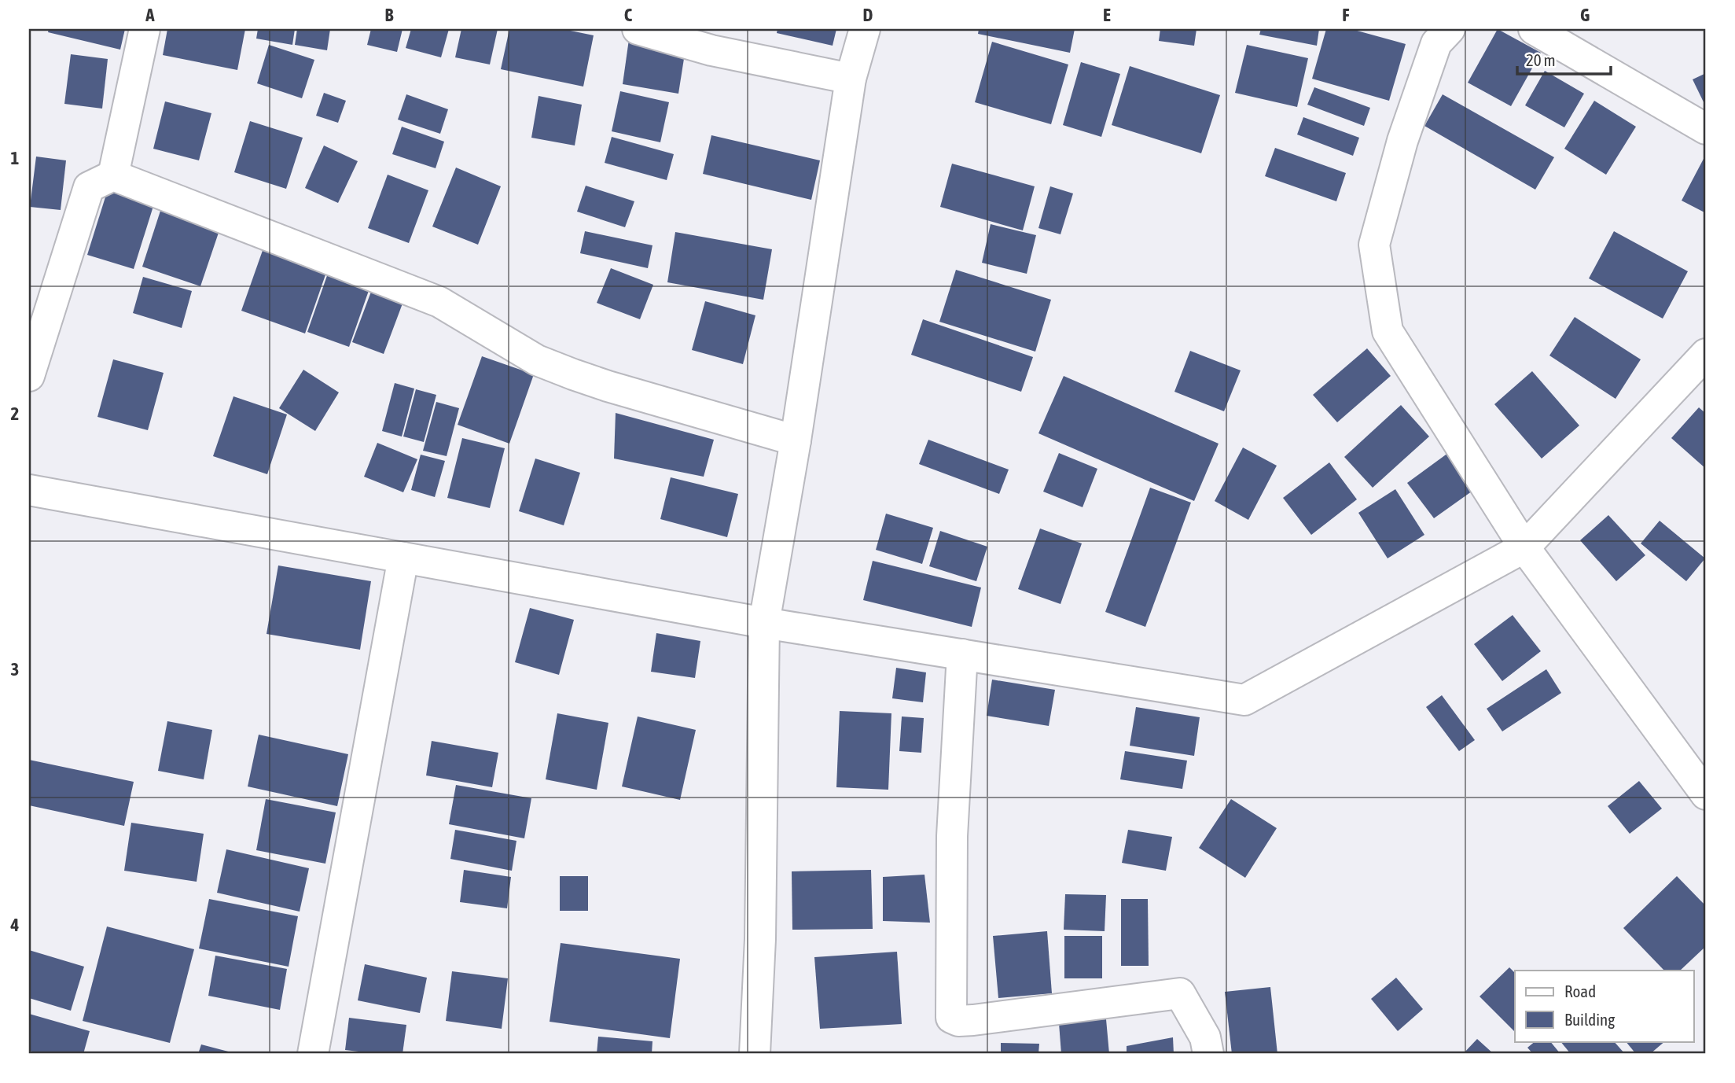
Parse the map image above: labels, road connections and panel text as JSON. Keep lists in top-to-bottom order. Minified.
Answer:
{"legend":["Road","Building"],"scale_bar":"20 m","grid":{"columns":["A","B","C","D","E","F","G"],"rows":["1","2","3","4"]}}
